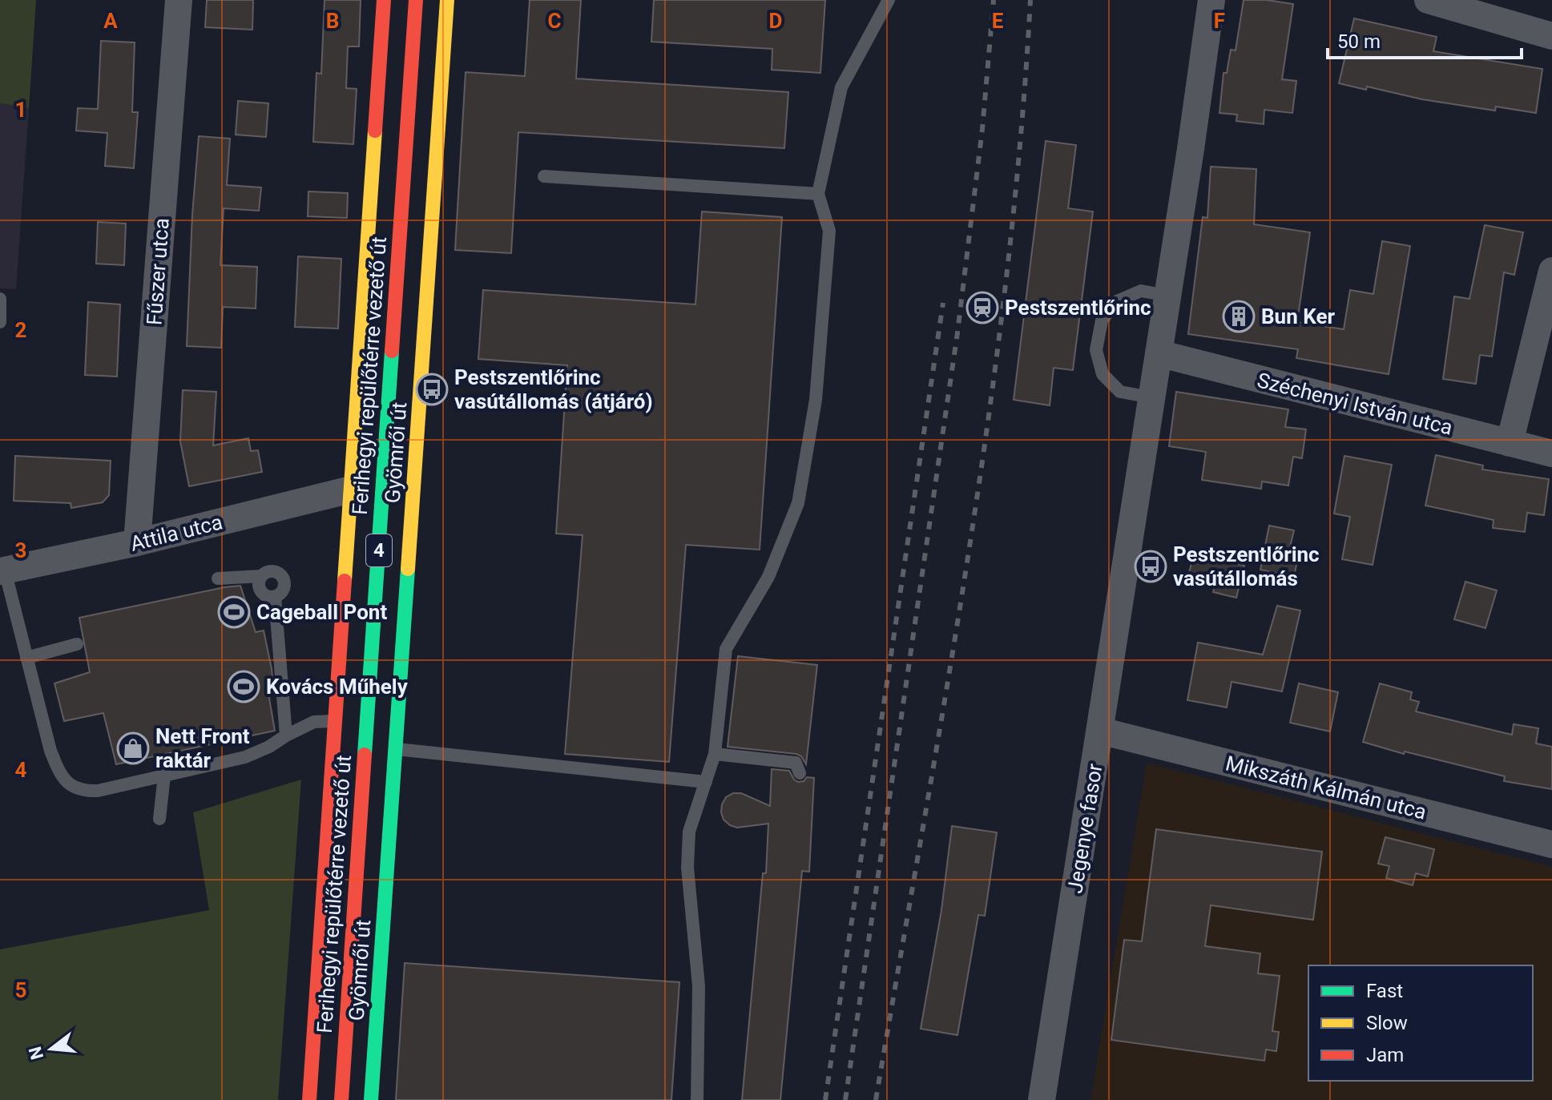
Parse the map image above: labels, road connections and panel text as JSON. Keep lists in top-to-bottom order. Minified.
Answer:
{"streets":{"street":["Fűszer utca","Ferihegyi repülőtérre vezető út","Széchenyi István utca","Gyömrői út","Attila utca","4","Mikszáth Kálmán utca","Jegenye fasor"]},"crossings":[["Fűszer utca","Attila utca"],["Széchenyi István utca","Jegenye fasor"],["Gyömrői út","Attila utca"],["Mikszáth Kálmán utca","Jegenye fasor"]],"places":{"station":["Pestszentlőrinc"],"building":["Bun Ker"],"bus stop":["Pestszentlőrinc vasútállomás (átjáró)","Pestszentlőrinc vasútállomás"],"sports":["Cageball Pont","Kovács Műhely"],"shop":["Nett Front raktár"]},"legend":["Fast","Slow","Jam"],"scale_bar":"50 m","north":"left","grid":{"columns":["A","B","C","D","E","F"],"rows":["1","2","3","4","5"]}}
